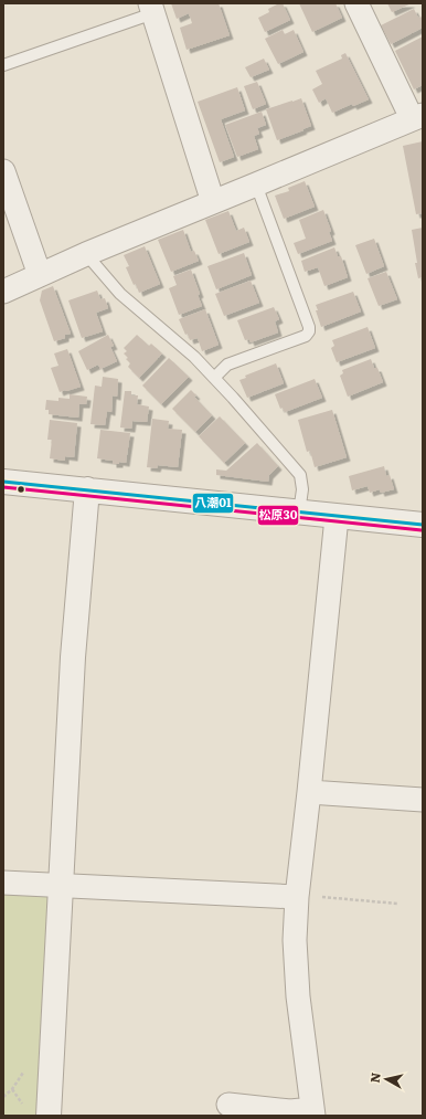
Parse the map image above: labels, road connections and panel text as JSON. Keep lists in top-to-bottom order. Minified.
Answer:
{"lines":["transit line 八潮01","transit line 松原30"],"north":"left"}
